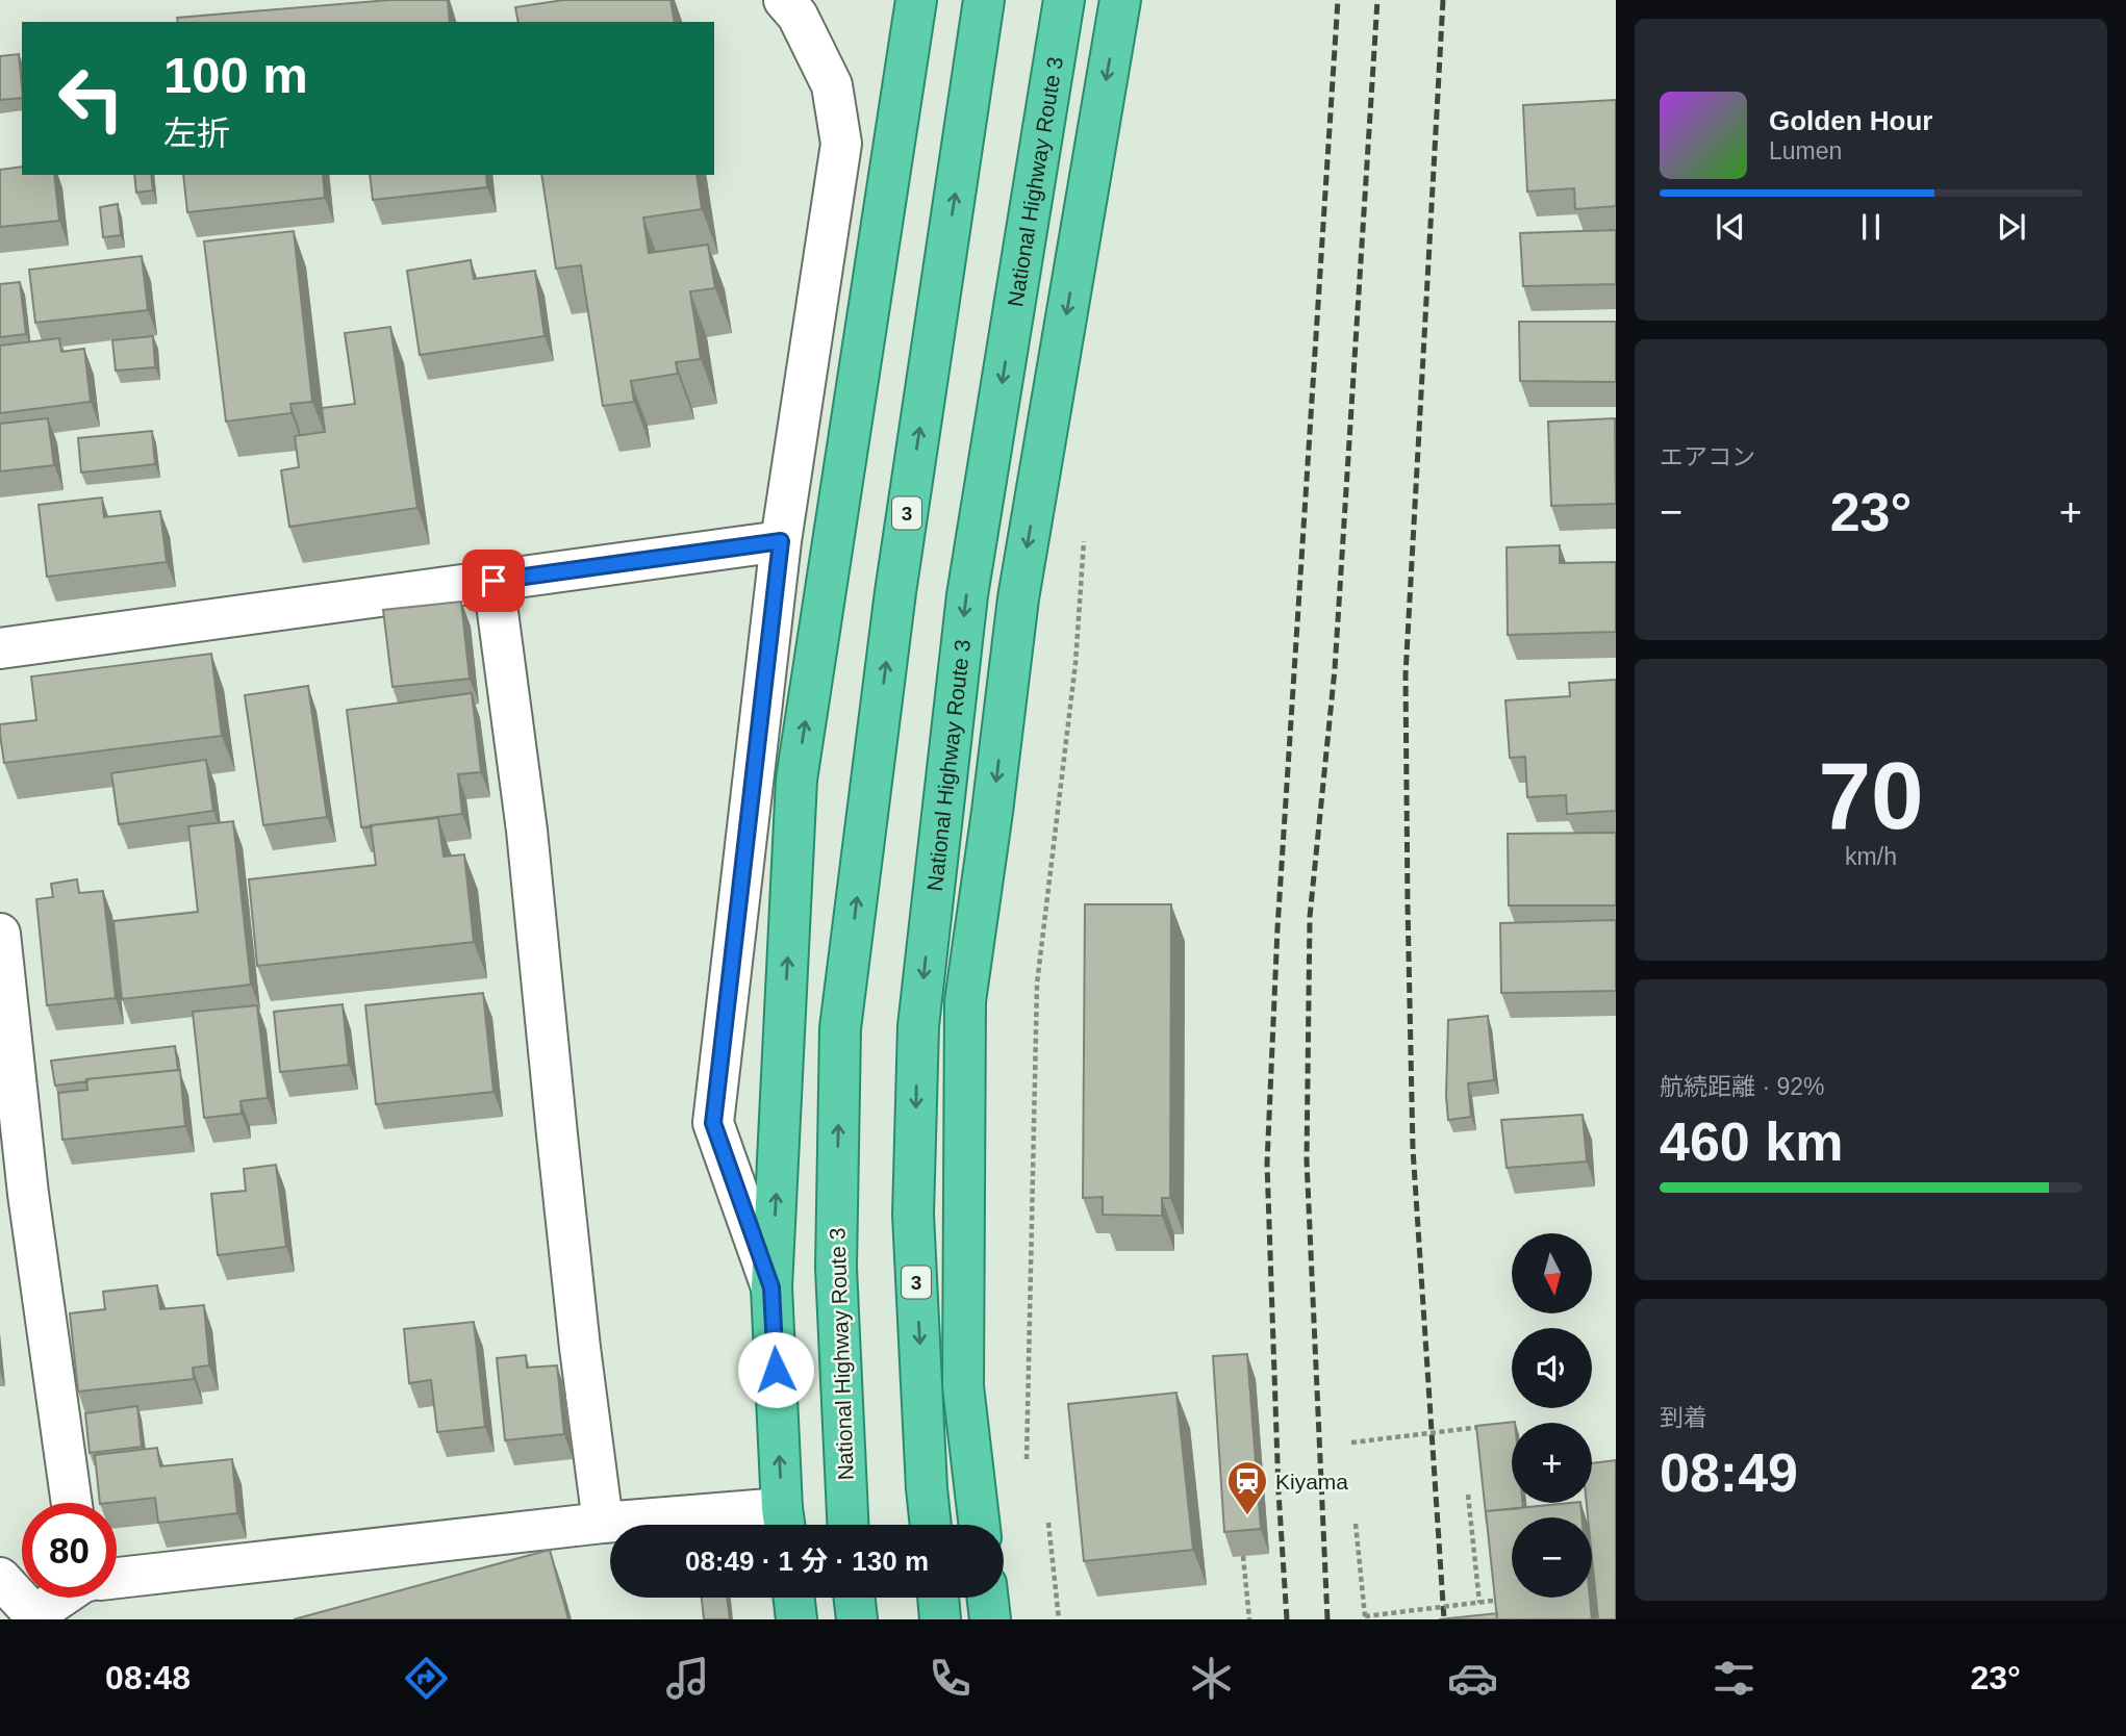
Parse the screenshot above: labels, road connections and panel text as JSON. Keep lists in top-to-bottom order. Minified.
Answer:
{"streets":{"highway":["National Highway Route 3","3"]},"places":{"station":["Kiyama"]},"north":"bottom","page":{"turn":["100 m","左折"],"song":["Golden Hour","Lumen"],"tile":["エアコン",["70","km/h"],["航続距離 · 92%","460 km"],["到着","08:49"]],"heat":["−","23°","+"],"map_buttons":["+","−"],"limit":"80","trip":"08:49 · 1 分 · 130 m","tabs":["08:48","23°"]}}
